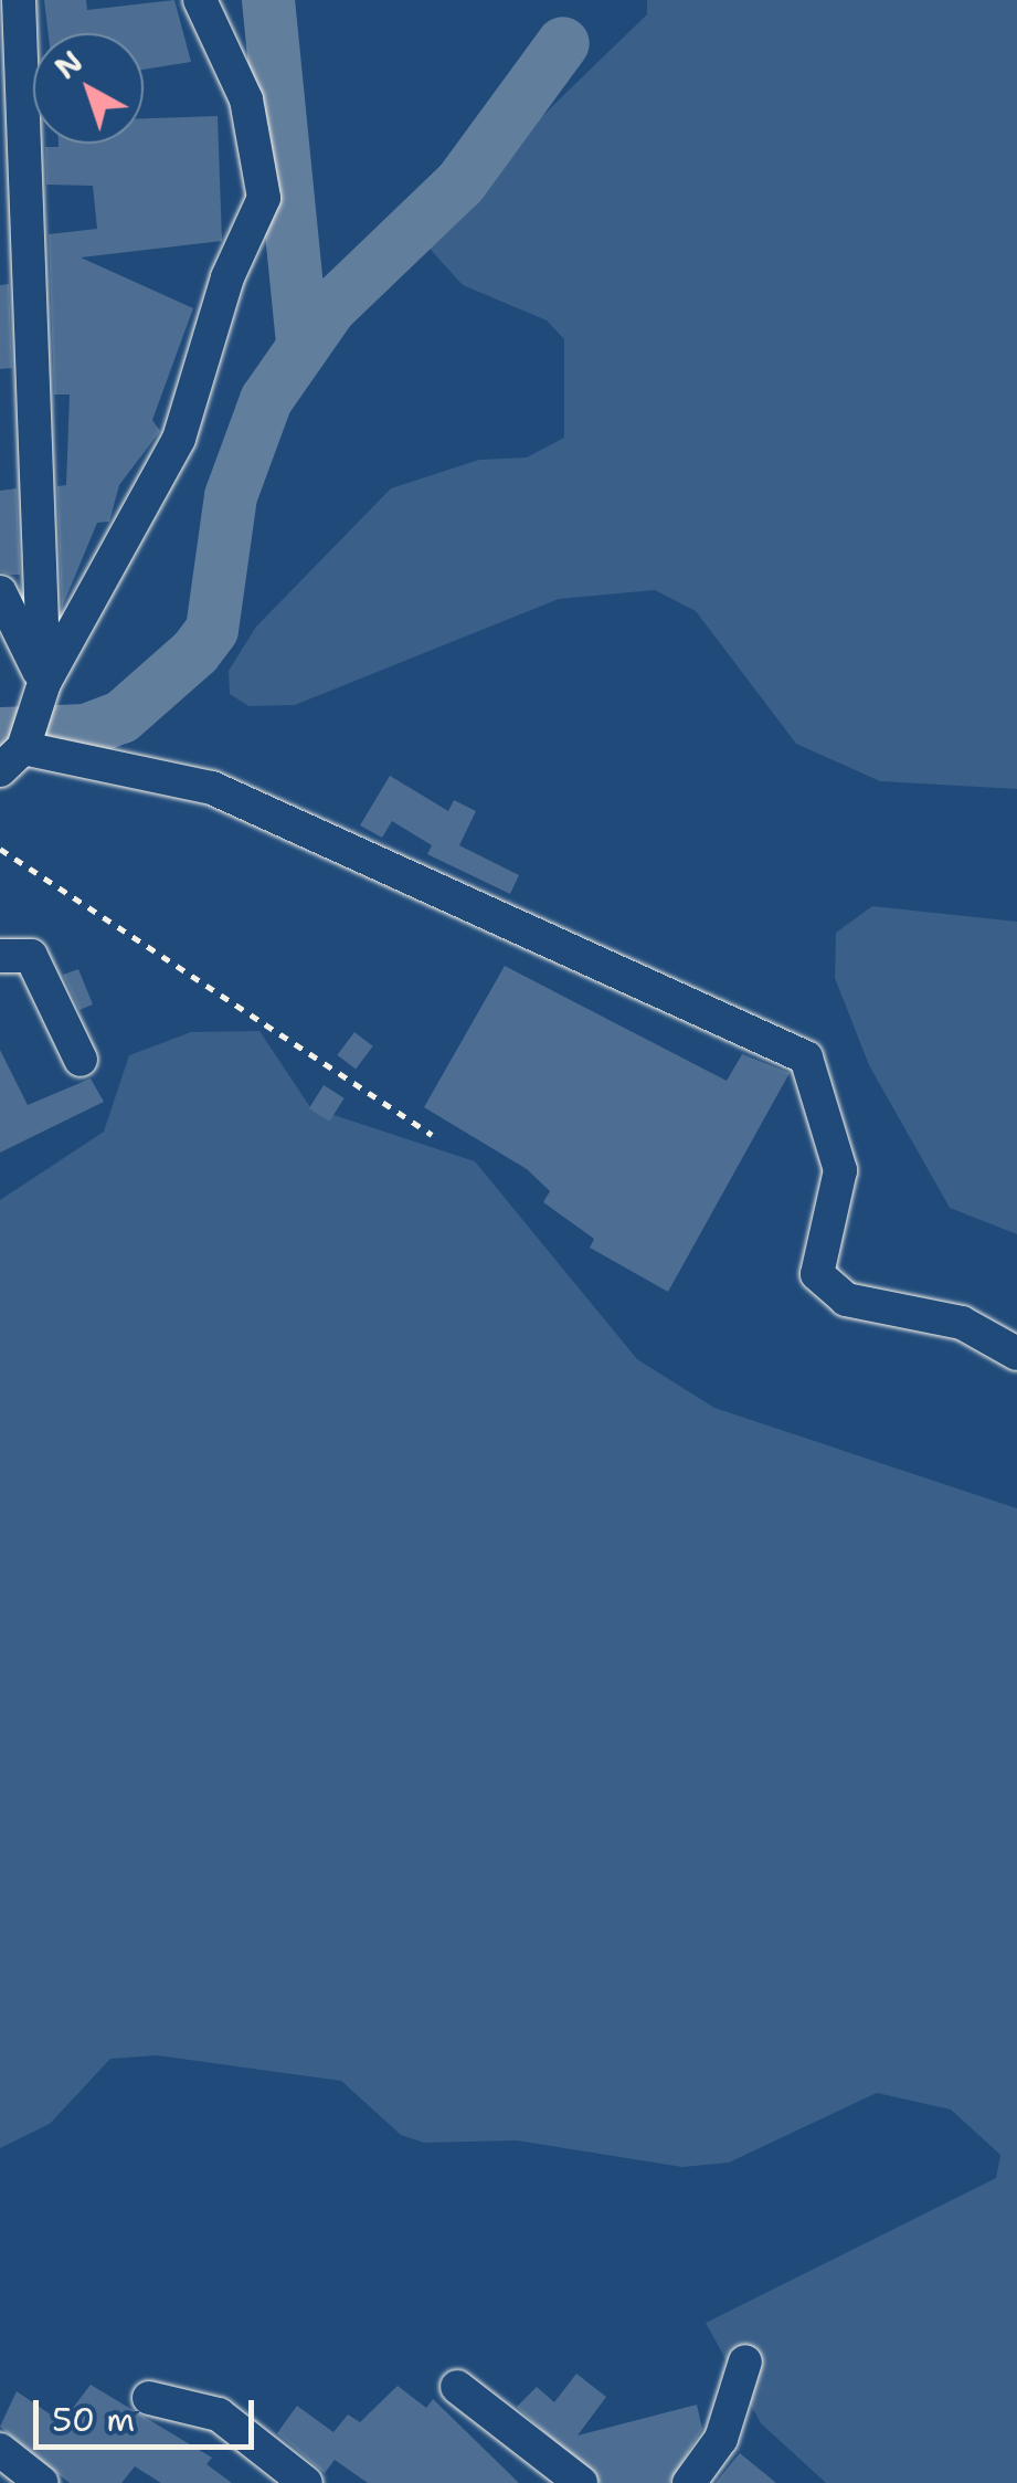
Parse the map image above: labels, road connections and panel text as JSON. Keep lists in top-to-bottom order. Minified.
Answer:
{"scale_bar":"50 m","north":"top left"}
